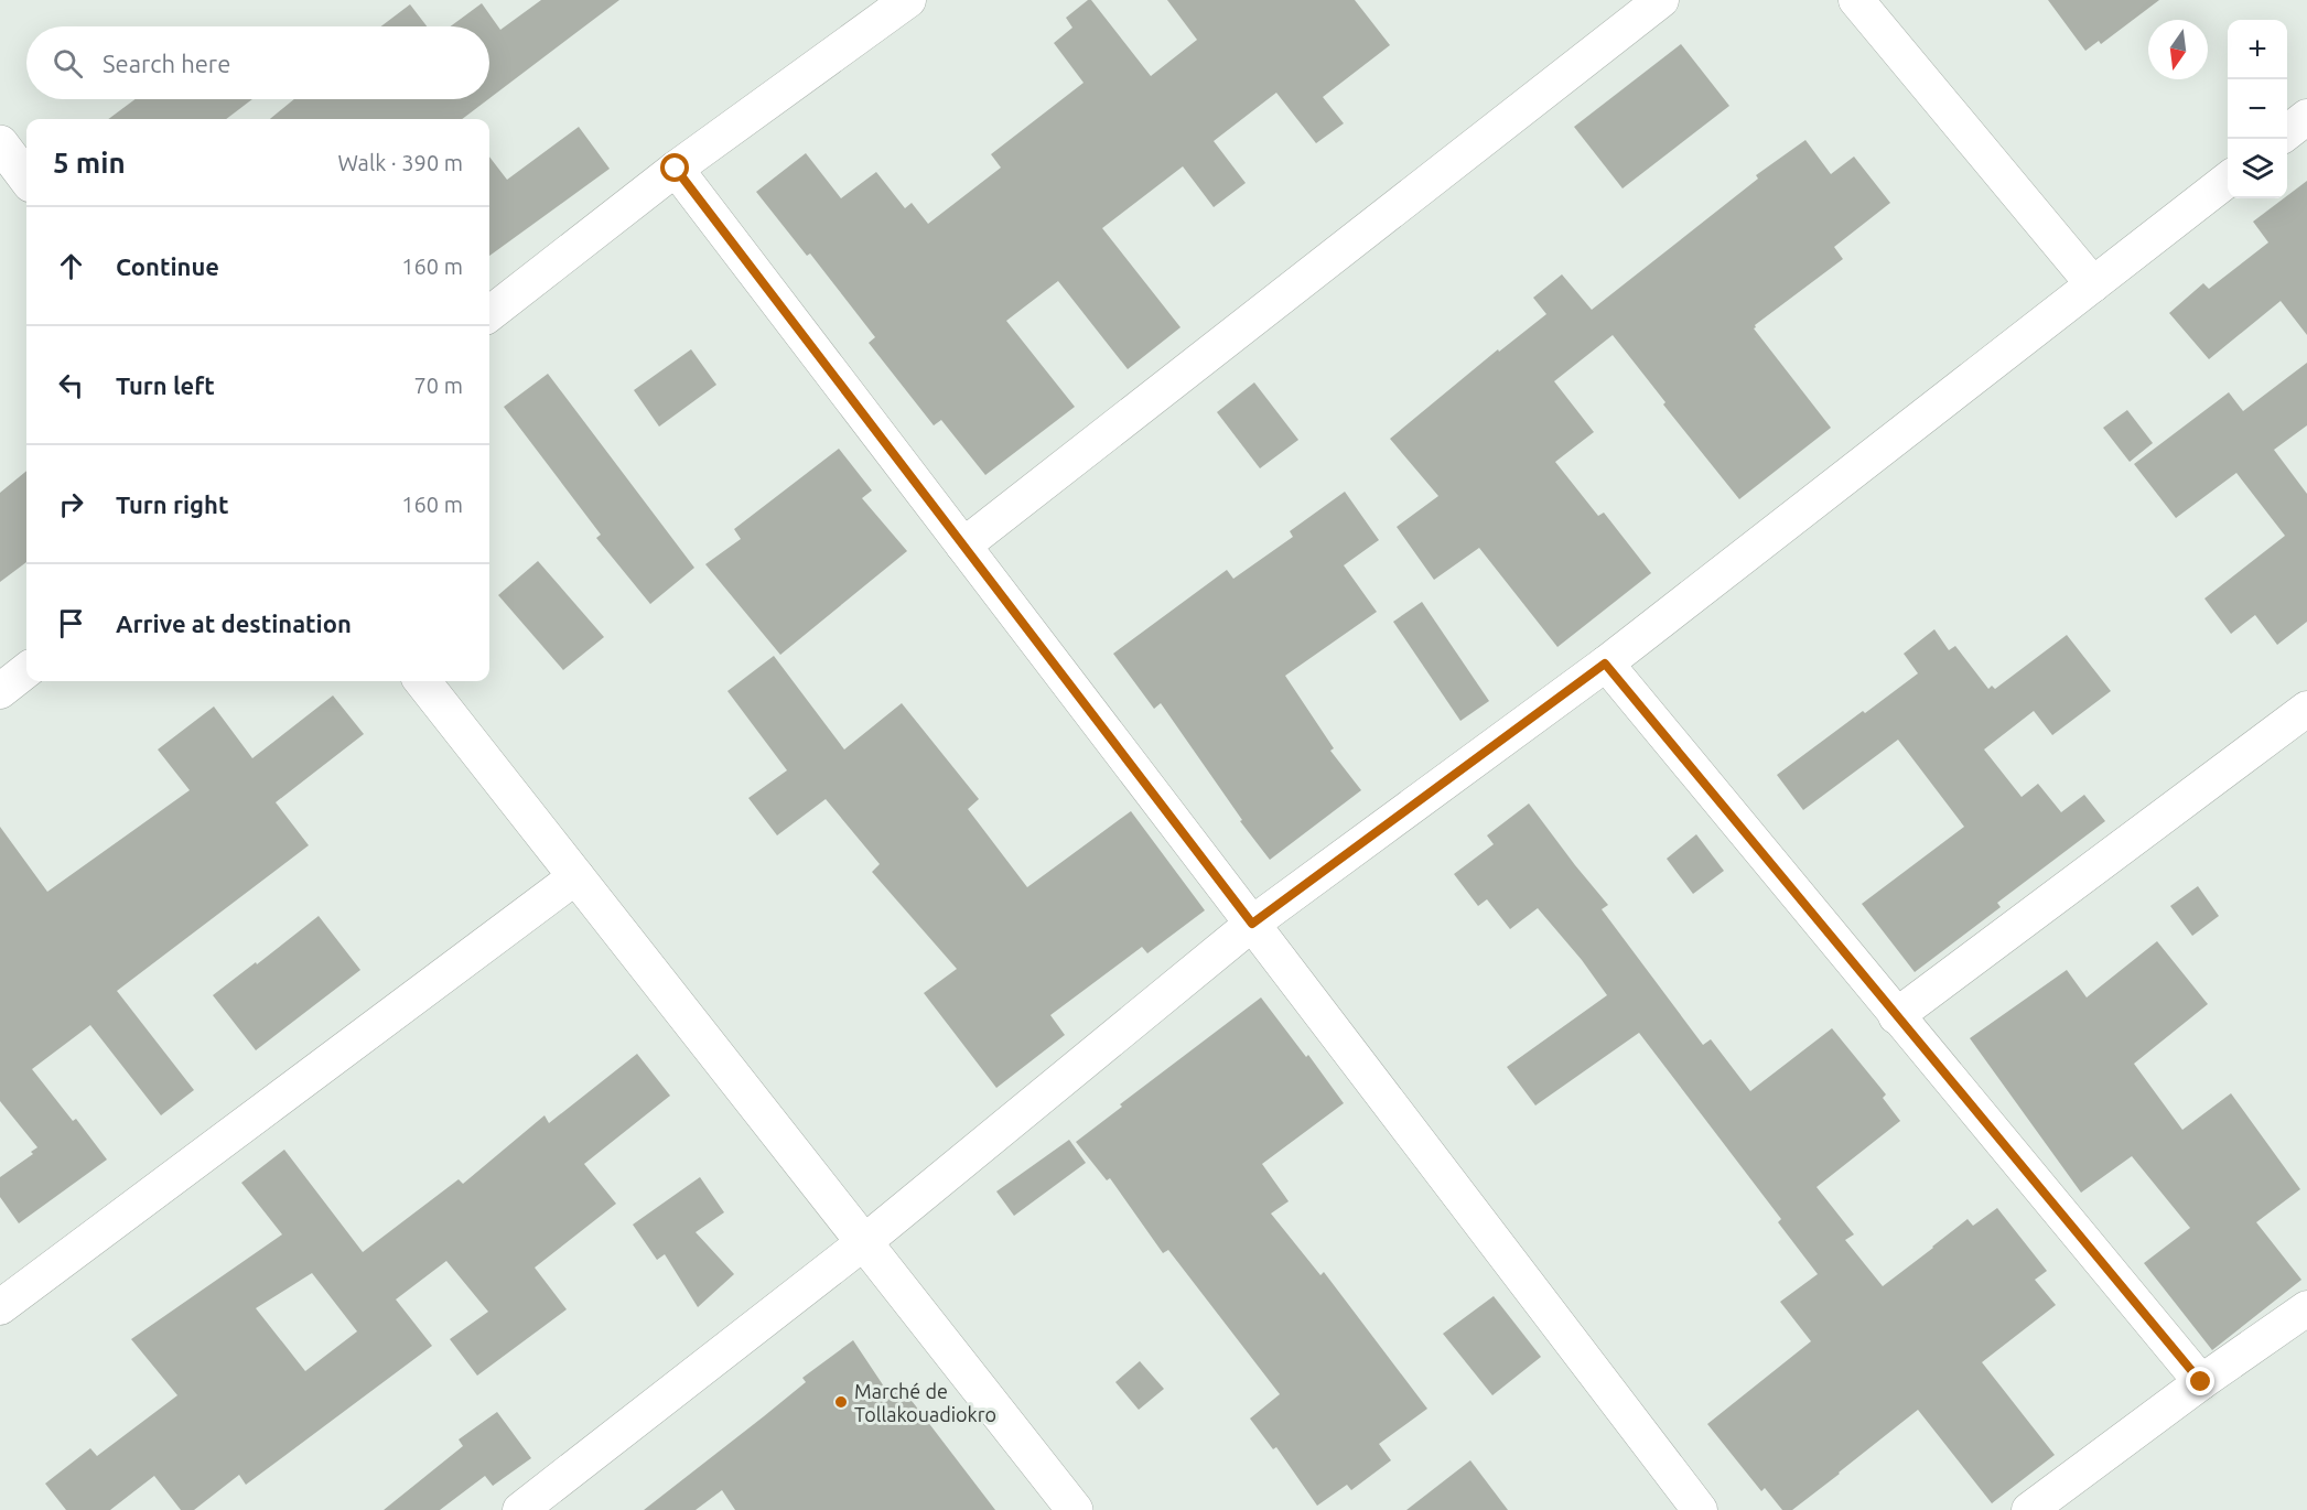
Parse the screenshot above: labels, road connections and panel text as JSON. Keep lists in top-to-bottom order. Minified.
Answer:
{"places":["Marché de Tollakouadiokro"],"north":"bottom","page":{"map_buttons":["+","−"],"search":"Search here","heading":["5 min","Walk · 390 m"],"list":[["Continue","160 m"],["Turn left","70 m"],["Turn right","160 m"],"Arrive at destination"]}}
